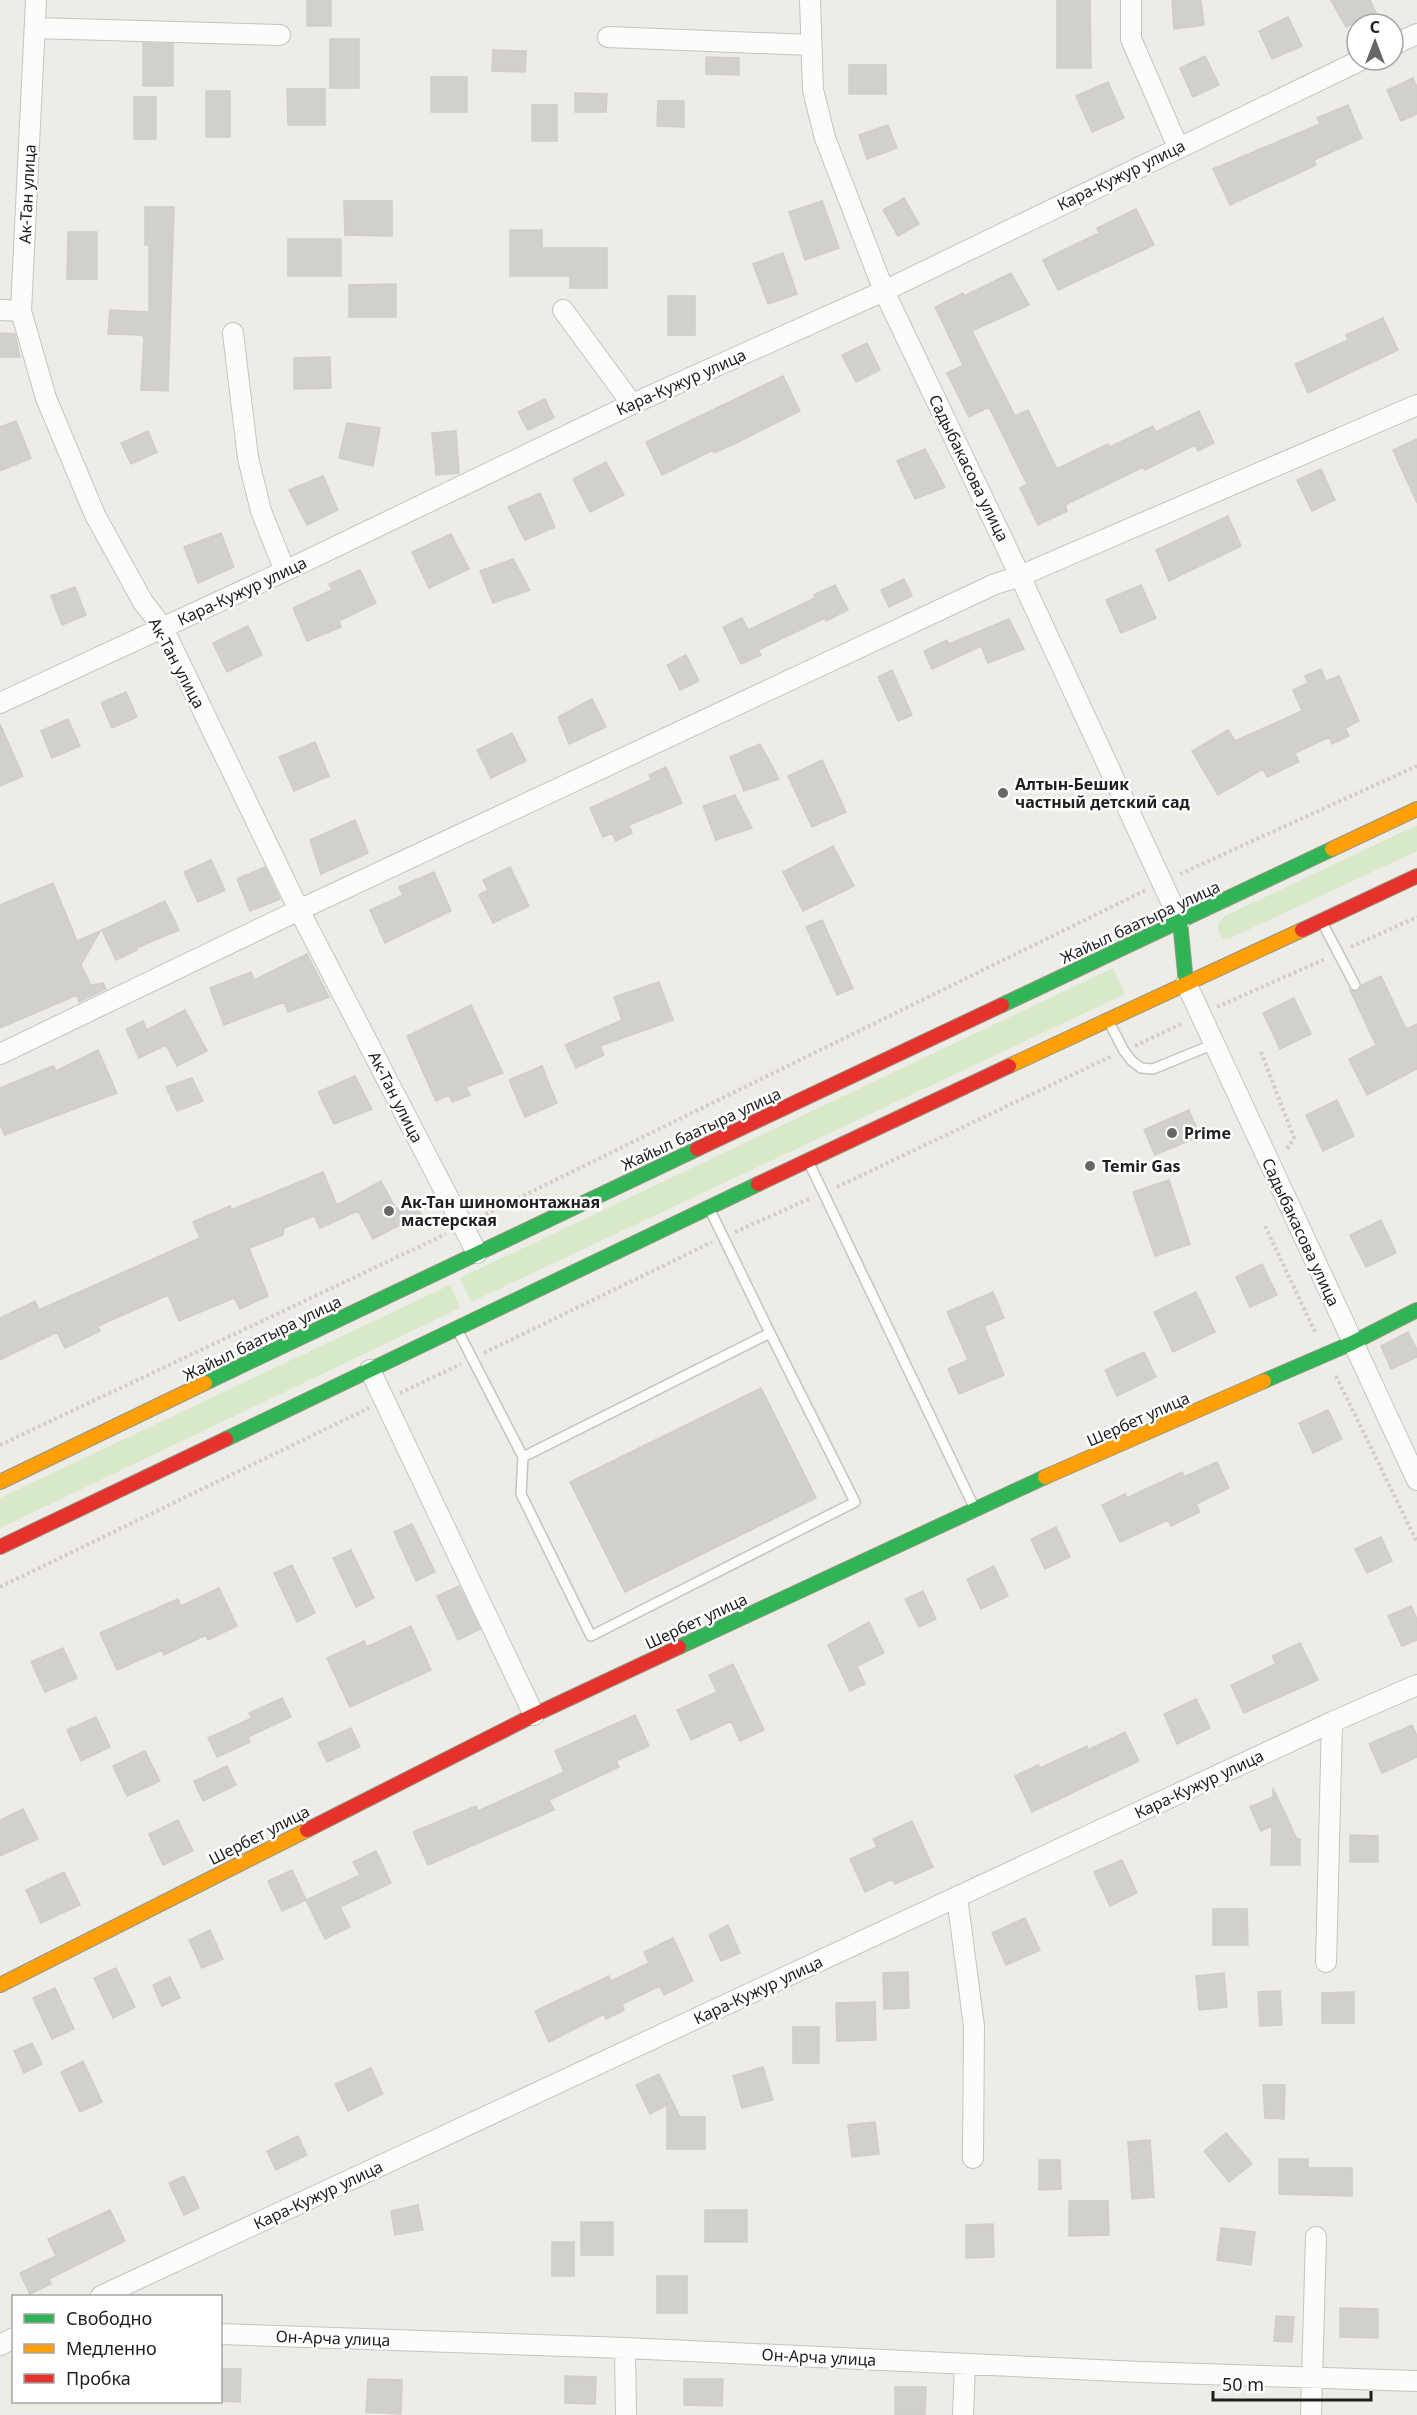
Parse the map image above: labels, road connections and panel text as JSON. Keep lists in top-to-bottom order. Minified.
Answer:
{"streets":{"main road":["Жайыл баатыра улица","Шербет улица"],"street":["Кара-Кужур улица","Ак-Тан улица","Садыбакасова улица","Он-Арча улица"]},"crossings":[["Кара-Кужур улица","Ак-Тан улица"],["Кара-Кужур улица","Садыбакасова улица"],["Ак-Тан улица","Жайыл баатыра улица"],["Садыбакасова улица","Жайыл баатыра улица"],["Садыбакасова улица","Шербет улица"]],"places":["Алтын-Бешик частный детский сад","Prime","Temir Gas","Ак-Тан шиномонтажная мастерская"],"legend":["Свободно","Медленно","Пробка"],"scale_bar":"50 m","north":"top"}
